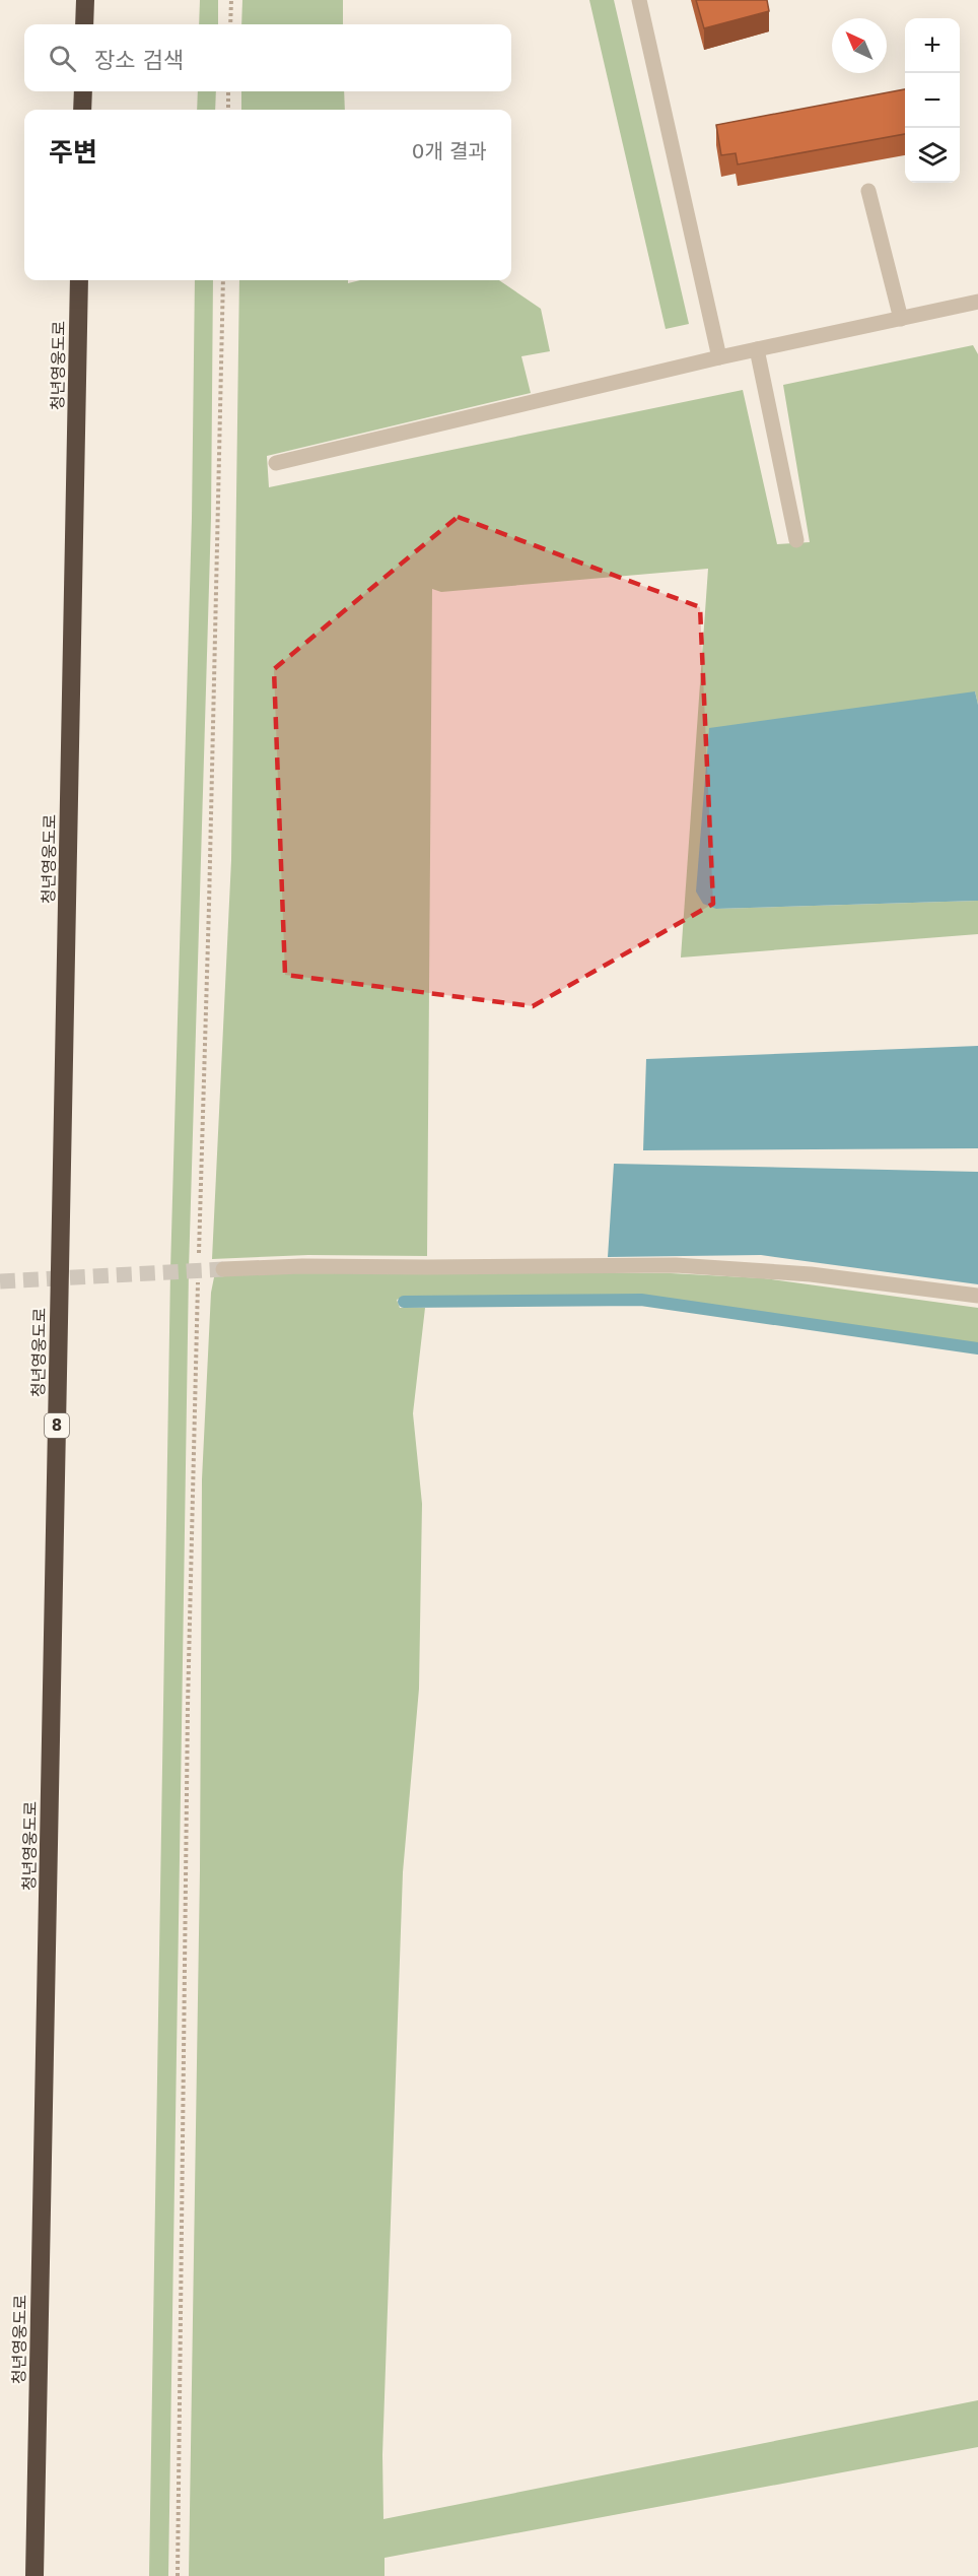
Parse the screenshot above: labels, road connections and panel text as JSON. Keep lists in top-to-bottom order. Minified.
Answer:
{"streets":{"highway":["청년영웅도로","8"]},"north":"top left","page":{"map_buttons":["+","−"],"search":"장소 검색","heading":["주변","0개 결과"]}}
